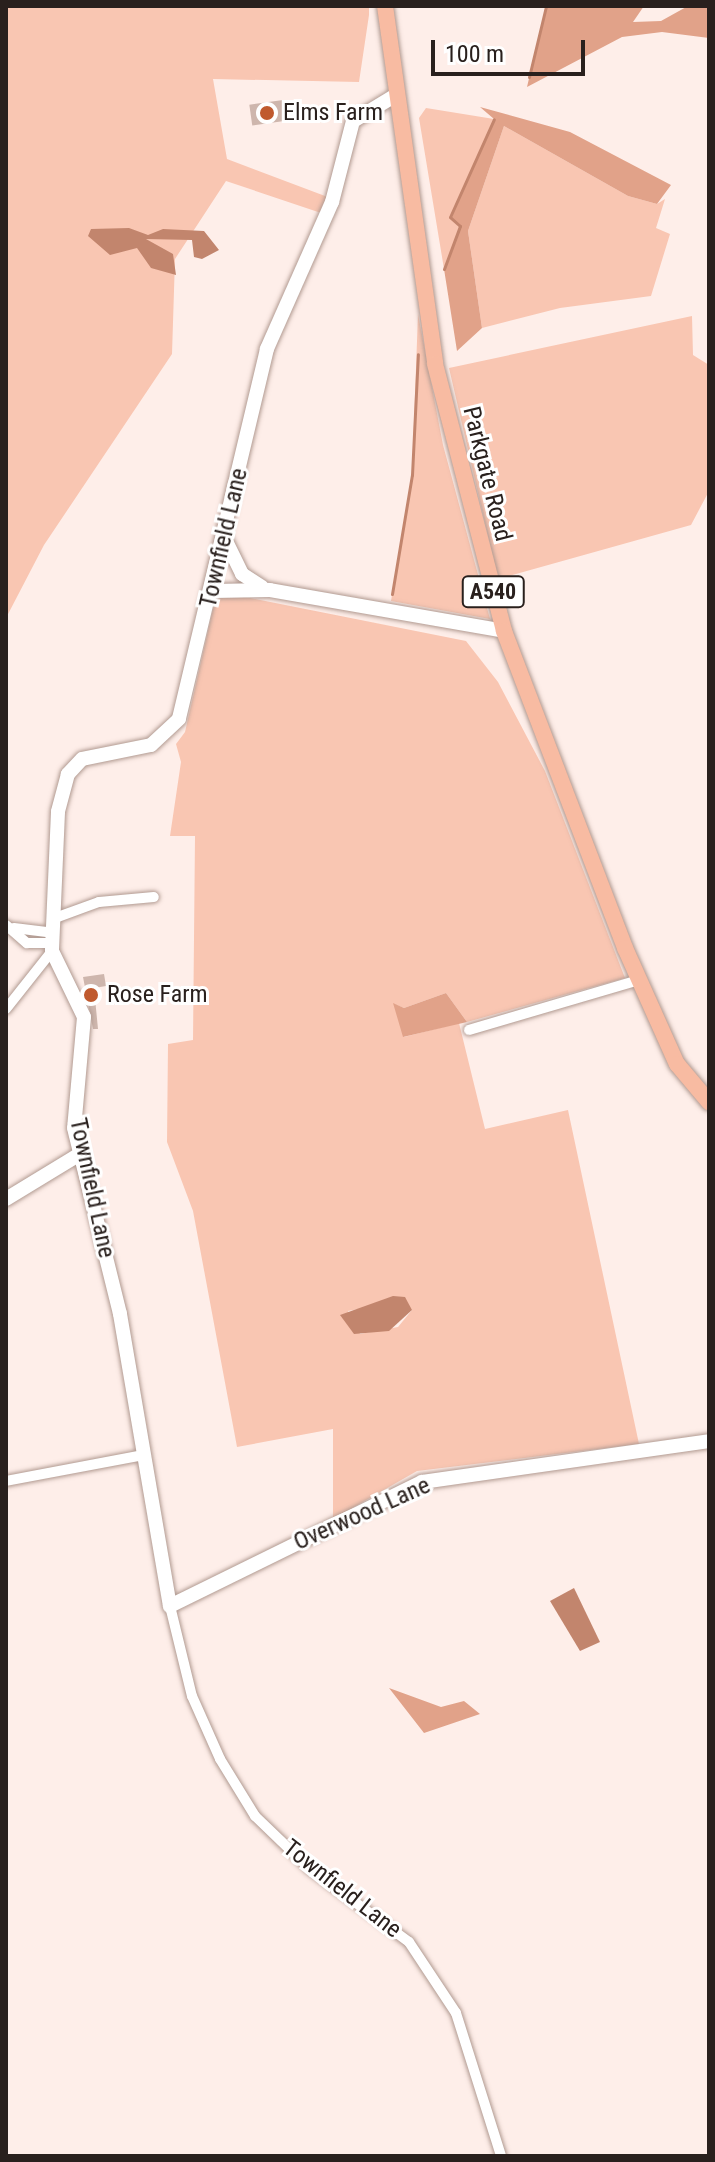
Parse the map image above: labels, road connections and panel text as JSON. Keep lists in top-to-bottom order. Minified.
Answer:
{"streets":{"main road":["Parkgate Road","A540"],"street":["Townfield Lane","Overwood Lane"]},"crossings":[["Parkgate Road","Townfield Lane"],["Townfield Lane","Overwood Lane"]],"places":["Elms Farm","Rose Farm"],"scale_bar":"100 m"}
